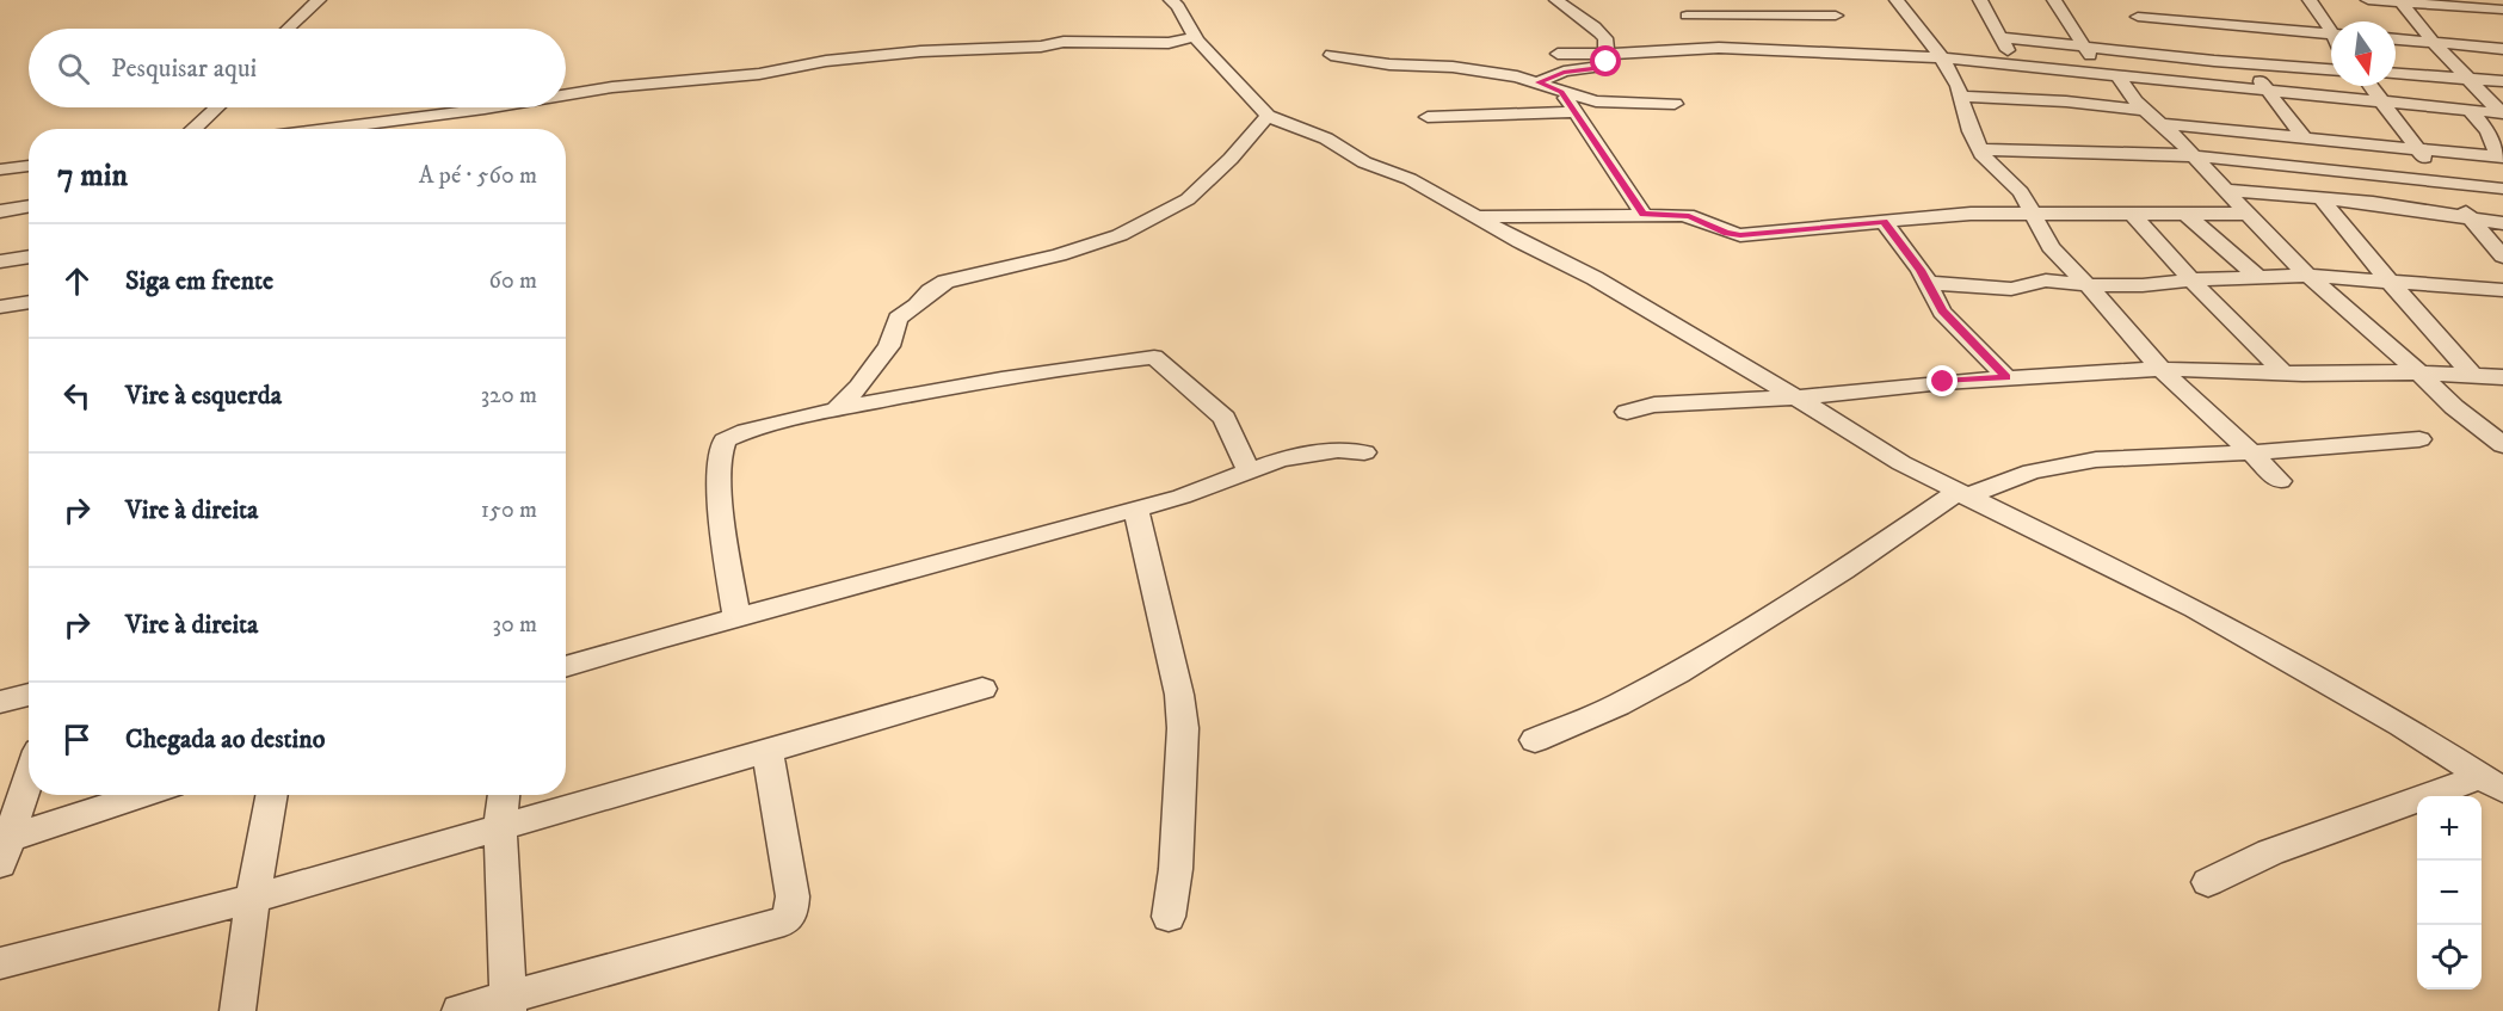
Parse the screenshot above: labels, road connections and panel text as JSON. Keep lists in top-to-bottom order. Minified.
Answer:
{"north":"bottom","page":{"search":"Pesquisar aqui","heading":["7 min","A pé · 560 m"],"list":[["Siga em frente","60 m"],["Vire à esquerda","320 m"],["Vire à direita","150 m"],["Vire à direita","30 m"],"Chegada ao destino"],"map_buttons":["+","−"]}}
